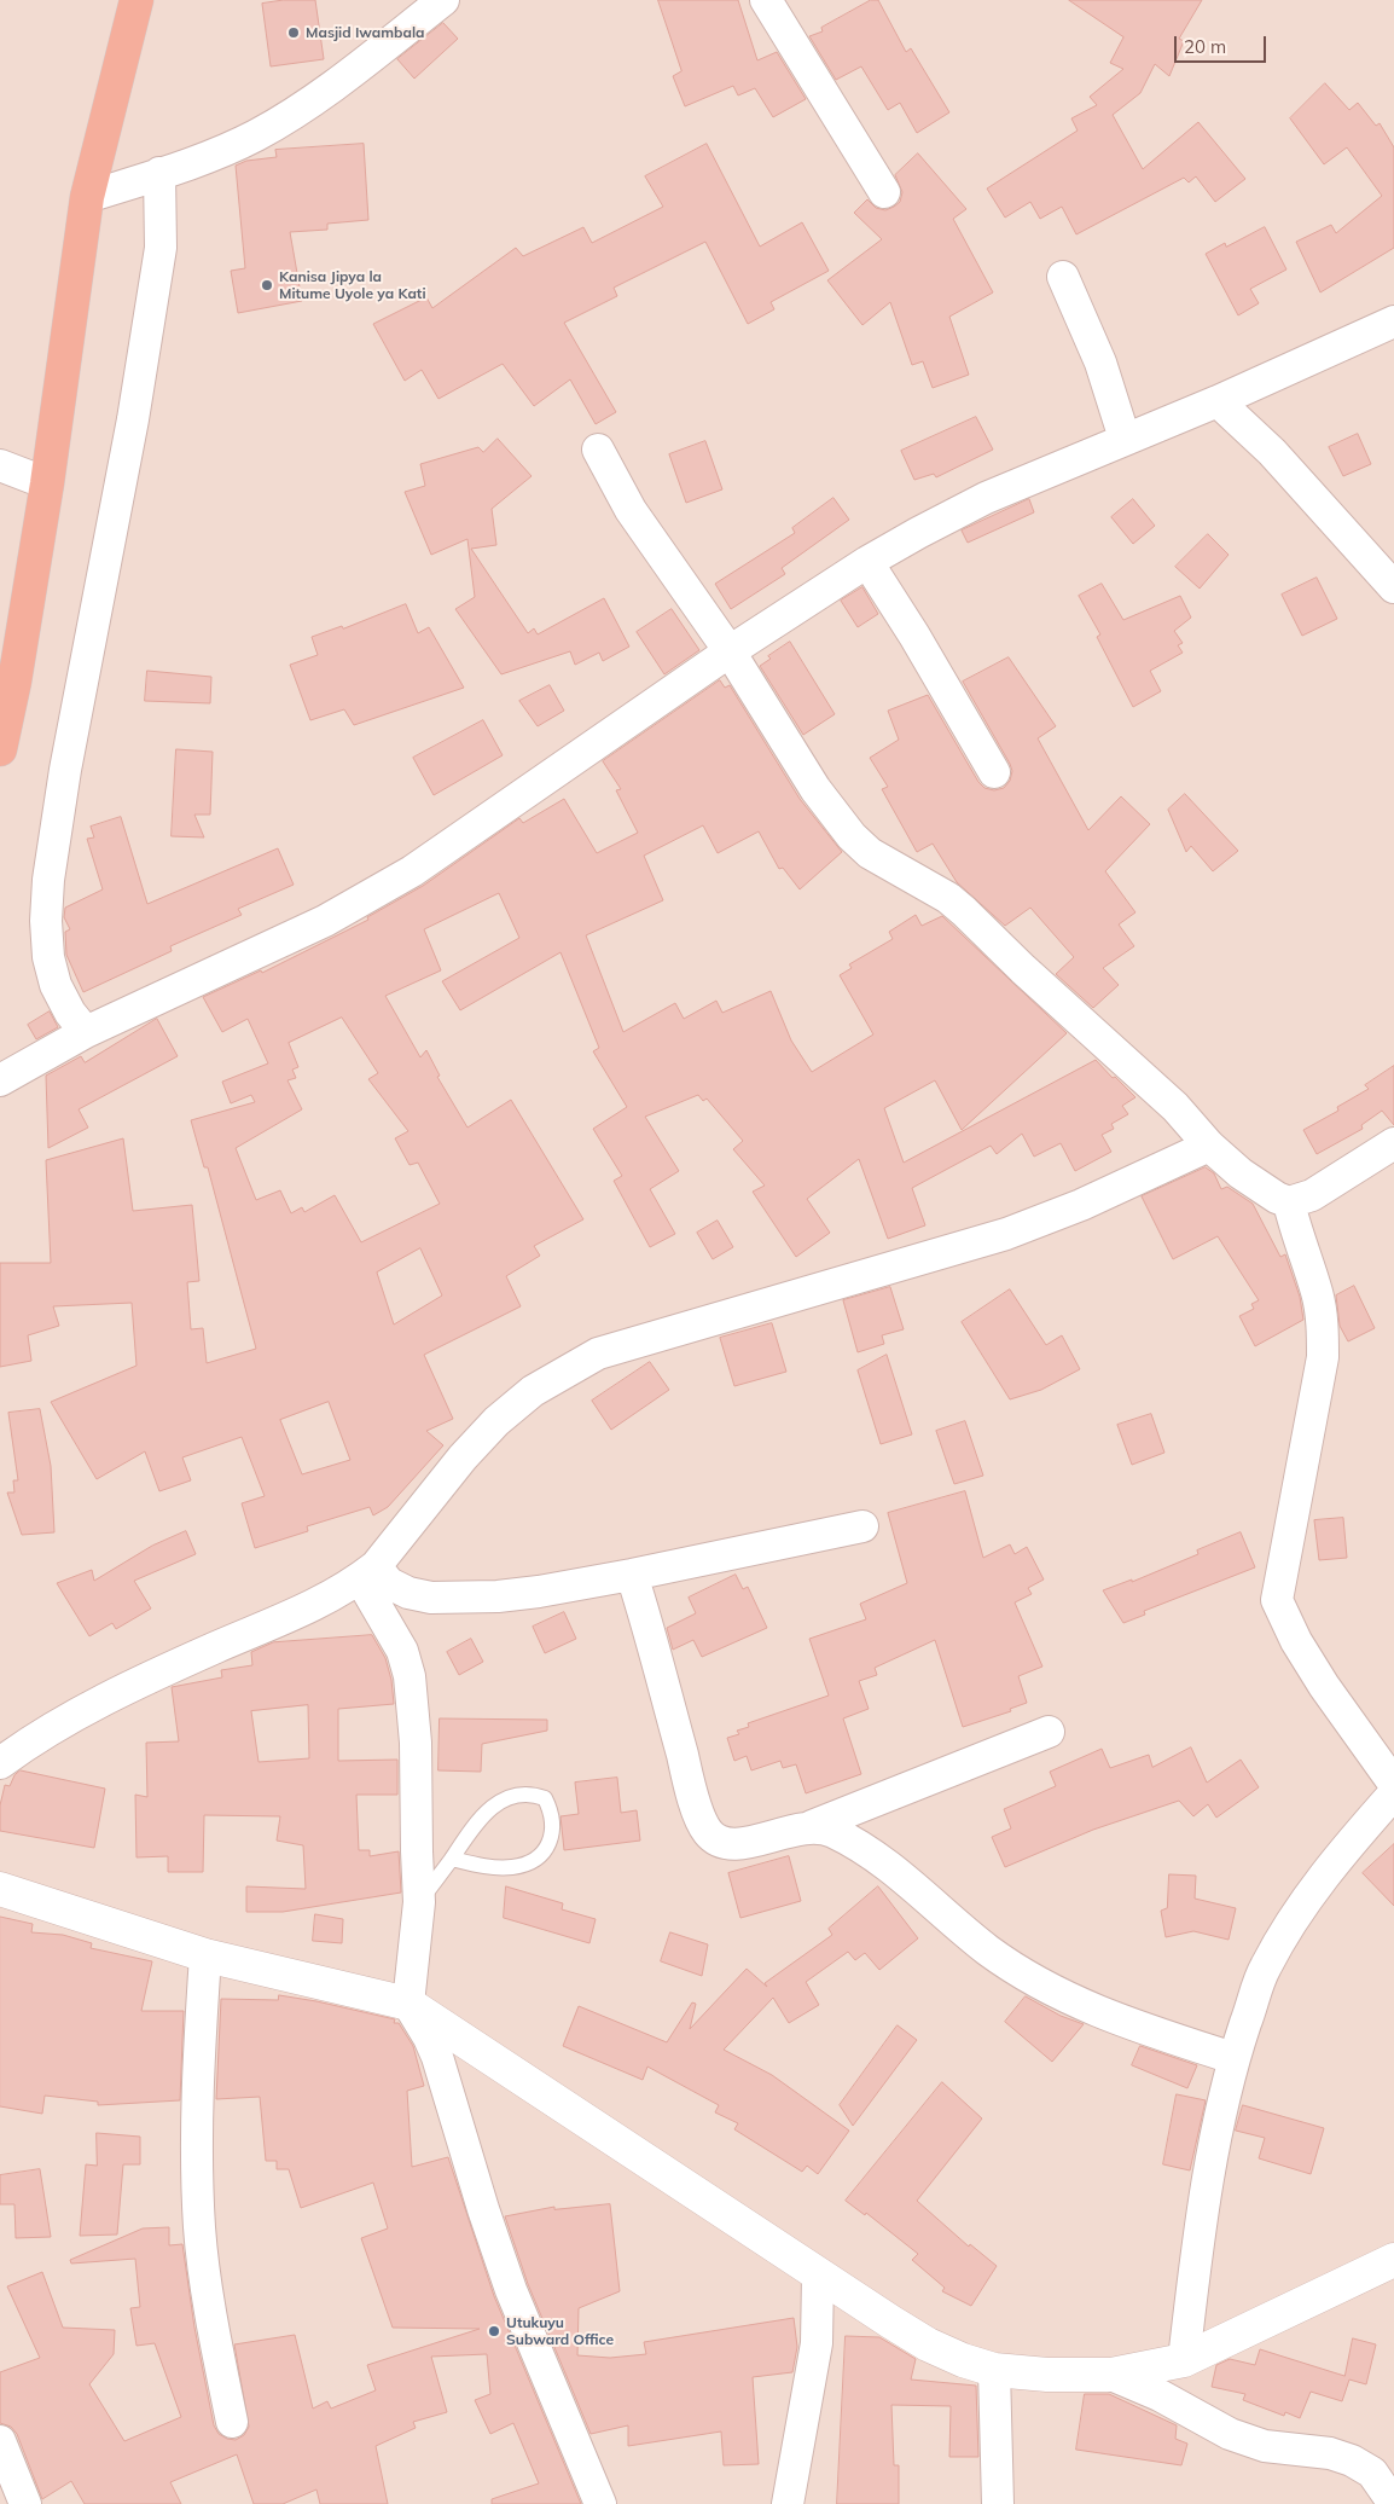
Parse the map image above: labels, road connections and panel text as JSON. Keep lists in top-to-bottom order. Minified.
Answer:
{"places":["Masjid Iwambala","Kanisa Jipya la Mitume Uyole ya Kati","Utukuyu Subward Office"],"scale_bar":"20 m"}
